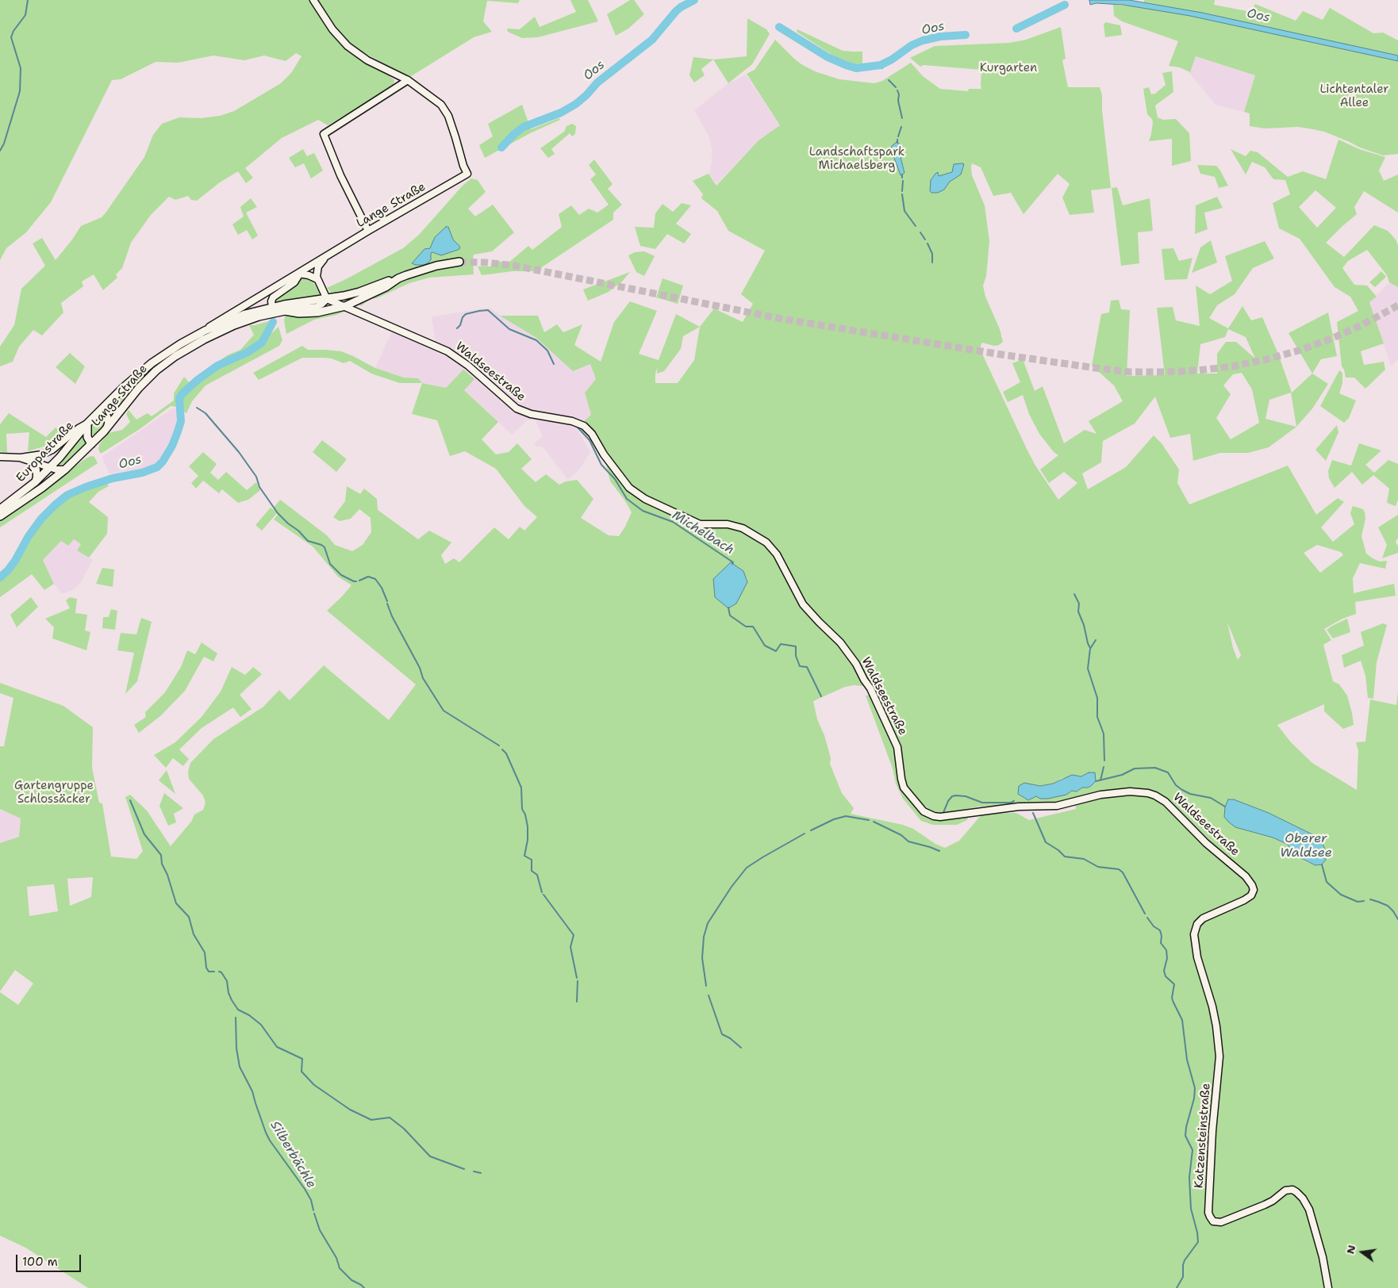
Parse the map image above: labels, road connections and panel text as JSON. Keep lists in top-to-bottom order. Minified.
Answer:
{"streets":{"main road":["Lange Straße","Europastraße"],"street":["Waldseestraße","Katzensteinstraße"]},"crossings":[["Lange Straße","Waldseestraße"],["Lange Straße","Europastraße"],["Waldseestraße","Katzensteinstraße"]],"water":["Oos","Michelbach","Oberer Waldsee","Silberbächle"],"parks":["Kurgarten","Lichtentaler Allee","Landschaftspark Michaelsberg","Gartengruppe Schlossäcker"],"scale_bar":"100 m","north":"left"}
